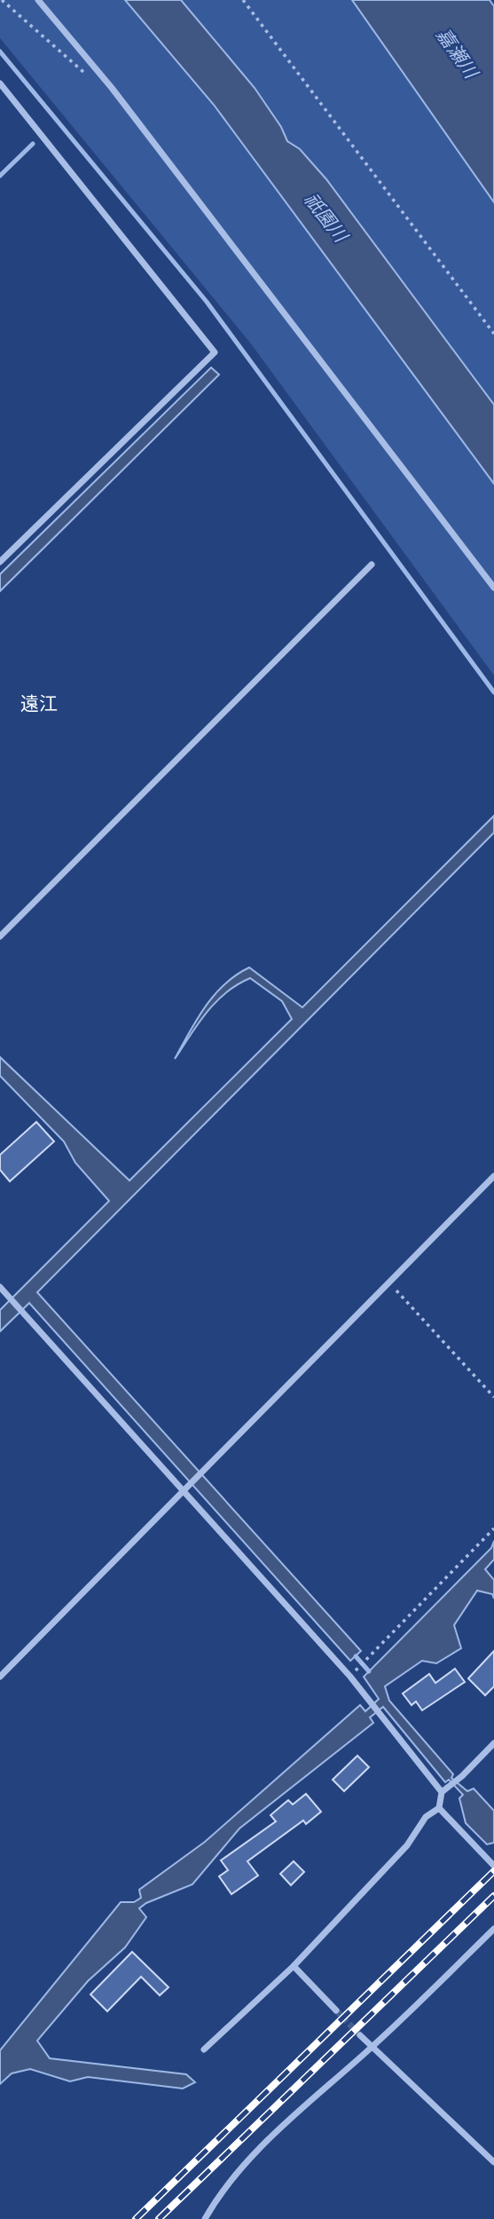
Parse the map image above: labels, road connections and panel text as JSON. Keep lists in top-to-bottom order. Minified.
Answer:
{"districts":["遠江"],"water":["嘉瀬川","祇園川"]}
